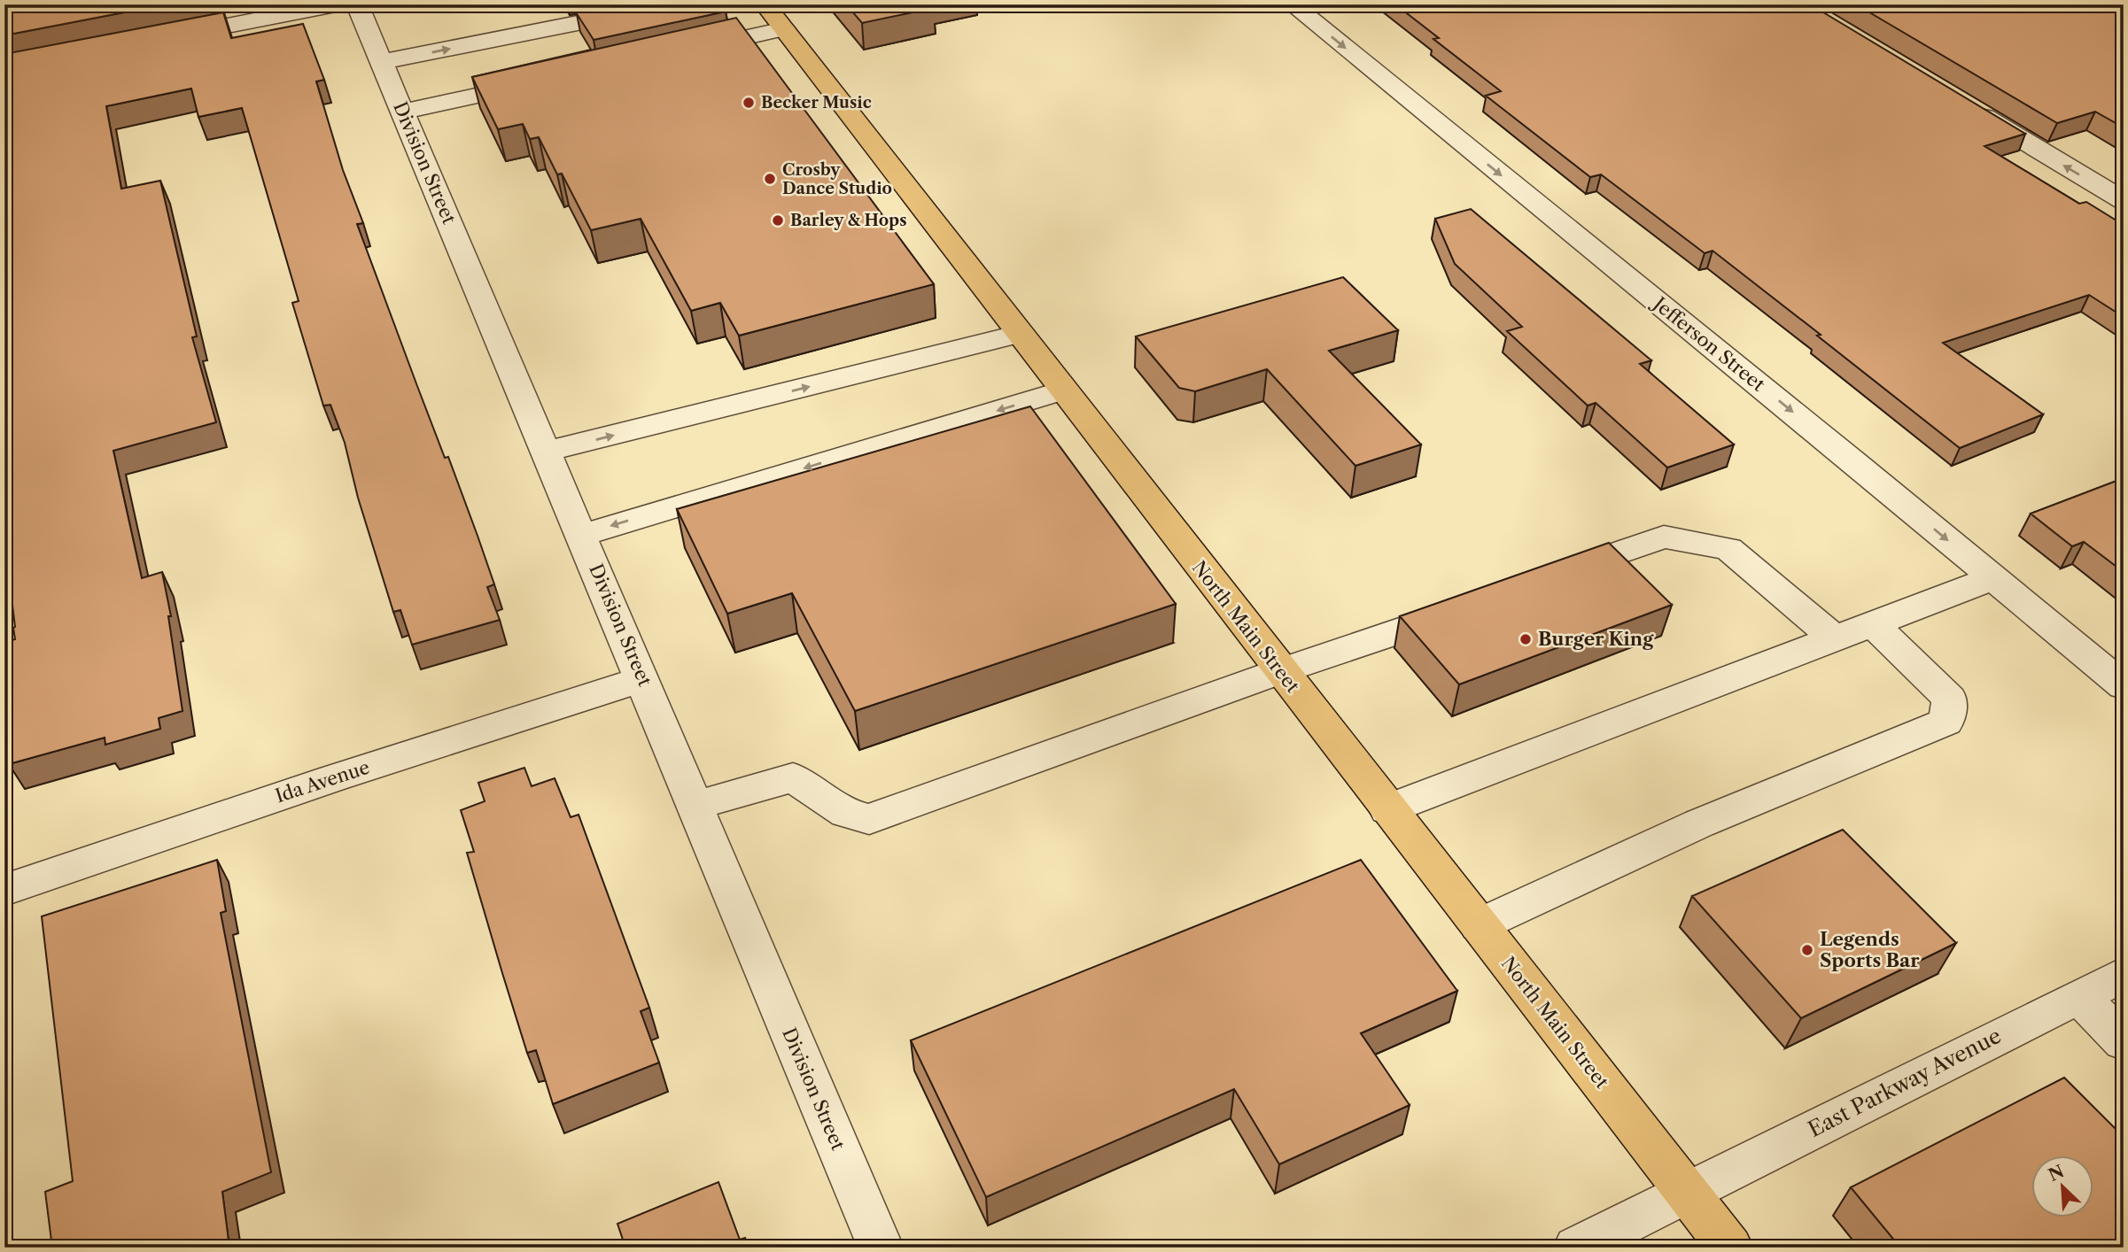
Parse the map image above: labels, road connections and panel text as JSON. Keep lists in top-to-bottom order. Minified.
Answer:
{"streets":{"main road":["North Main Street"],"street":["Division Street","Jefferson Street","Ida Avenue","East Parkway Avenue"]},"crossings":[["Division Street","Ida Avenue"],["North Main Street","East Parkway Avenue"]],"one_way":["Jefferson Street"],"places":["Becker Music","Crosby Dance Studio","Barley & Hops","Burger King","Legends Sports Bar"],"north":"top left"}
